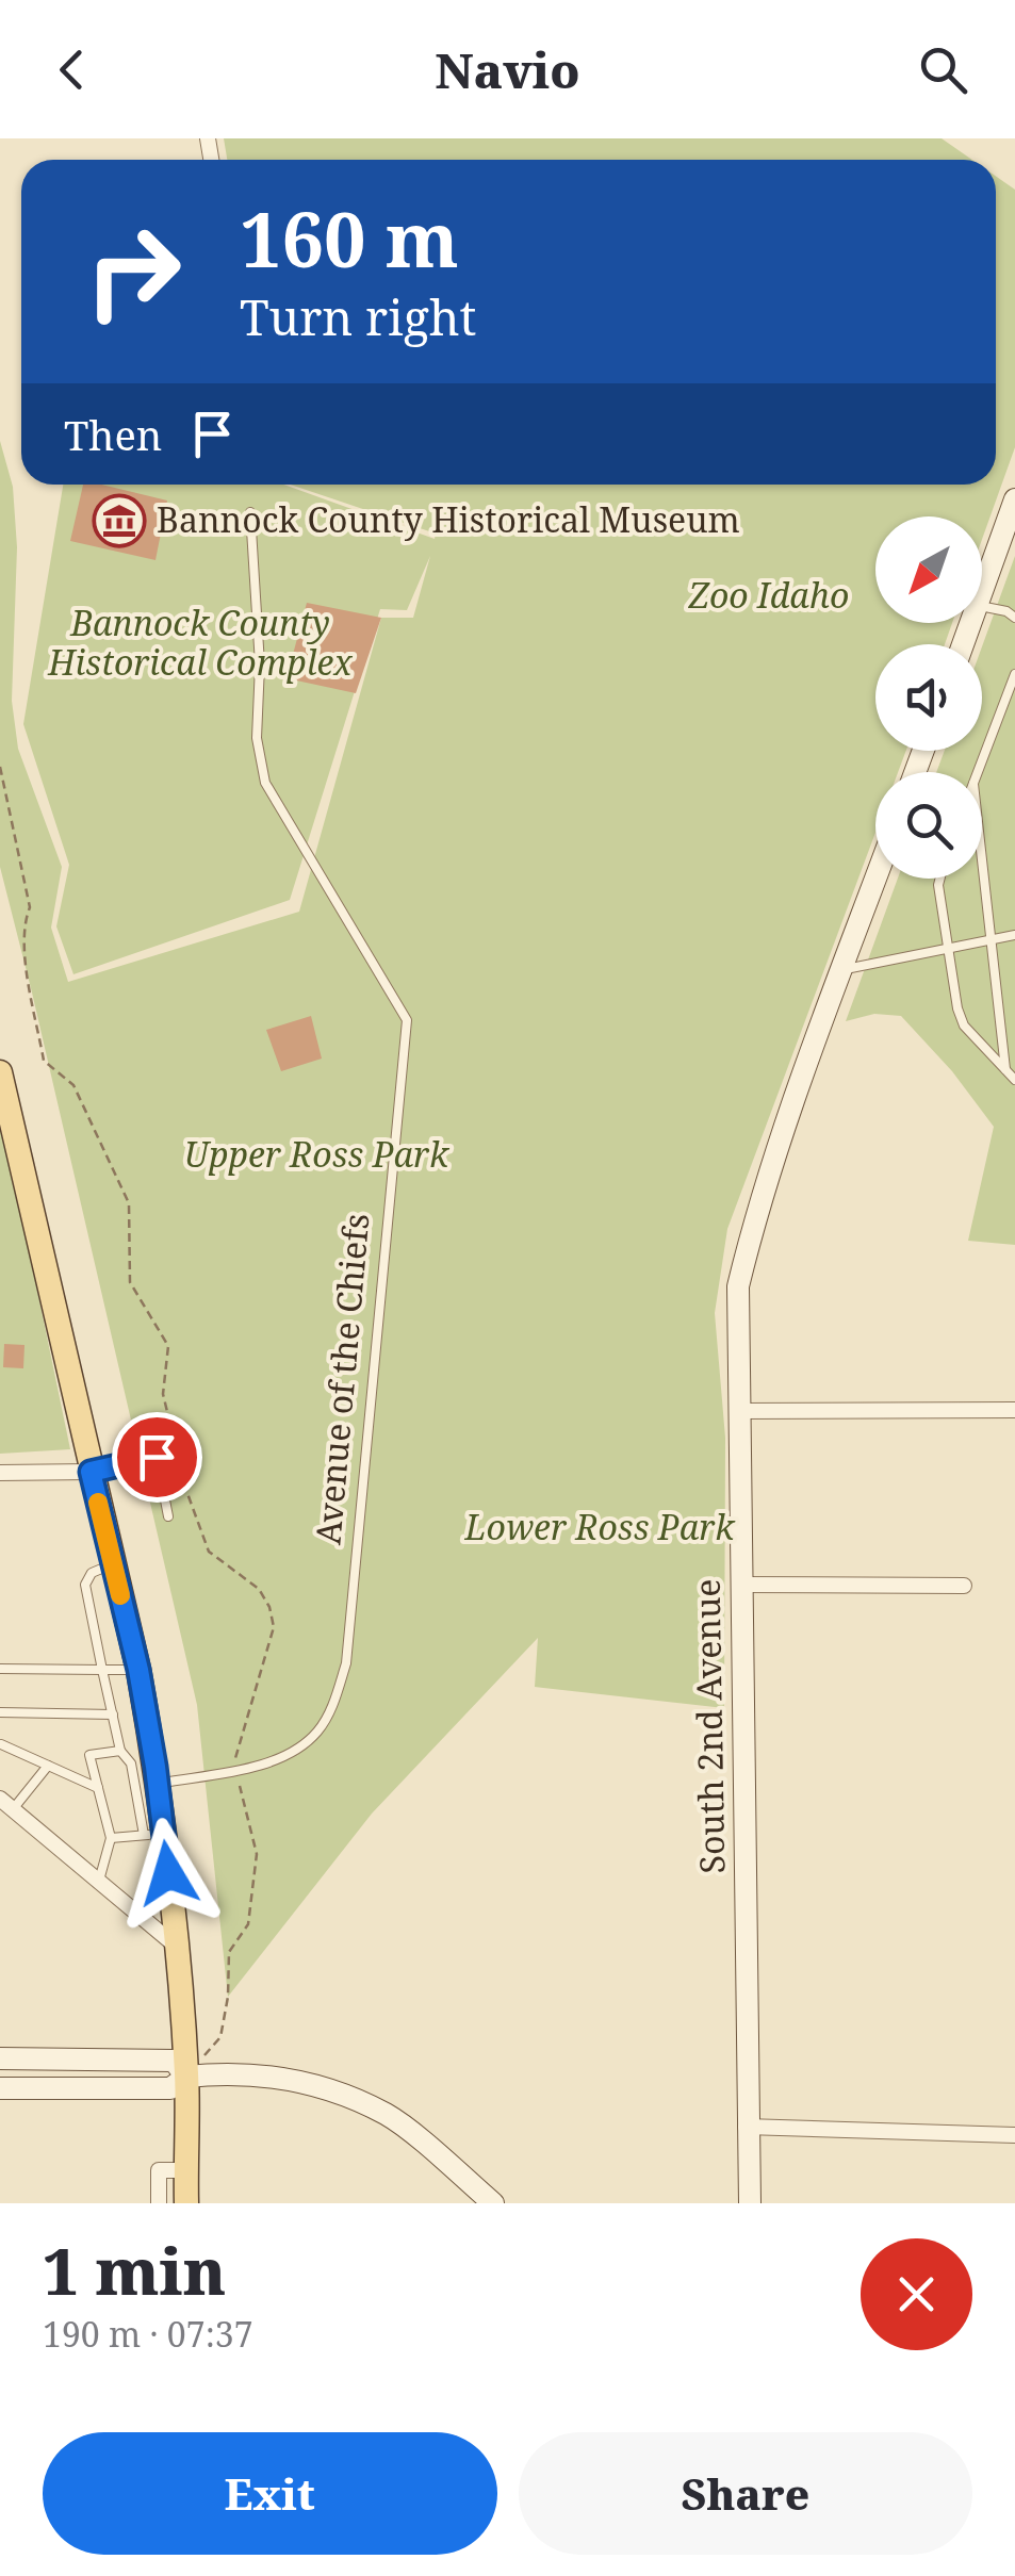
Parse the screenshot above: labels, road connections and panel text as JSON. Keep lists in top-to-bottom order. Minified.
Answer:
{"streets":{"street":["South 2nd Avenue"],"lane":["Avenue of the Chiefs"]},"parks":["Zoo Idaho","Bannock County Historical Complex","Upper Ross Park","Lower Ross Park"],"places":{"museum":["Bannock County Historical Museum"]},"north":"bottom left","page":{"header":"Navio","turn":["160 m","Turn right"],"then":"Then","heading":["1 min","190 m · 07:37"],"buttons":["Exit","Share"]}}
